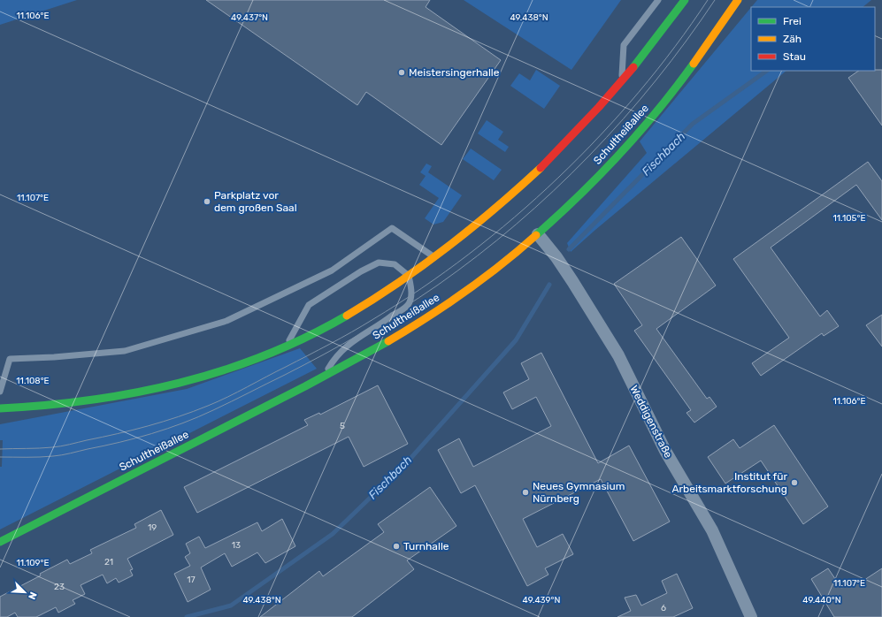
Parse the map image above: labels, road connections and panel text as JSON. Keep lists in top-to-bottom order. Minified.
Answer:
{"streets":{"main road":["Schultheißallee"],"street":["Weddigenstraße"]},"crossings":[["Schultheißallee","Weddigenstraße"]],"water":["Fischbach"],"places":["Meistersingerhalle","Parkplatz vor dem großen Saal","Institut für Arbeitsmarktforschung","Neues Gymnasium Nürnberg","Turnhalle"],"house_numbers":["5","19","13","21","17","23","6"],"legend":["Frei","Zäh","Stau"],"north":"bottom right","coordinates":["11.106°E","49.437°N","49.438°N","11.107°E","11.105°E","11.108°E","11.109°E","49.439°N","49.440°N"]}
